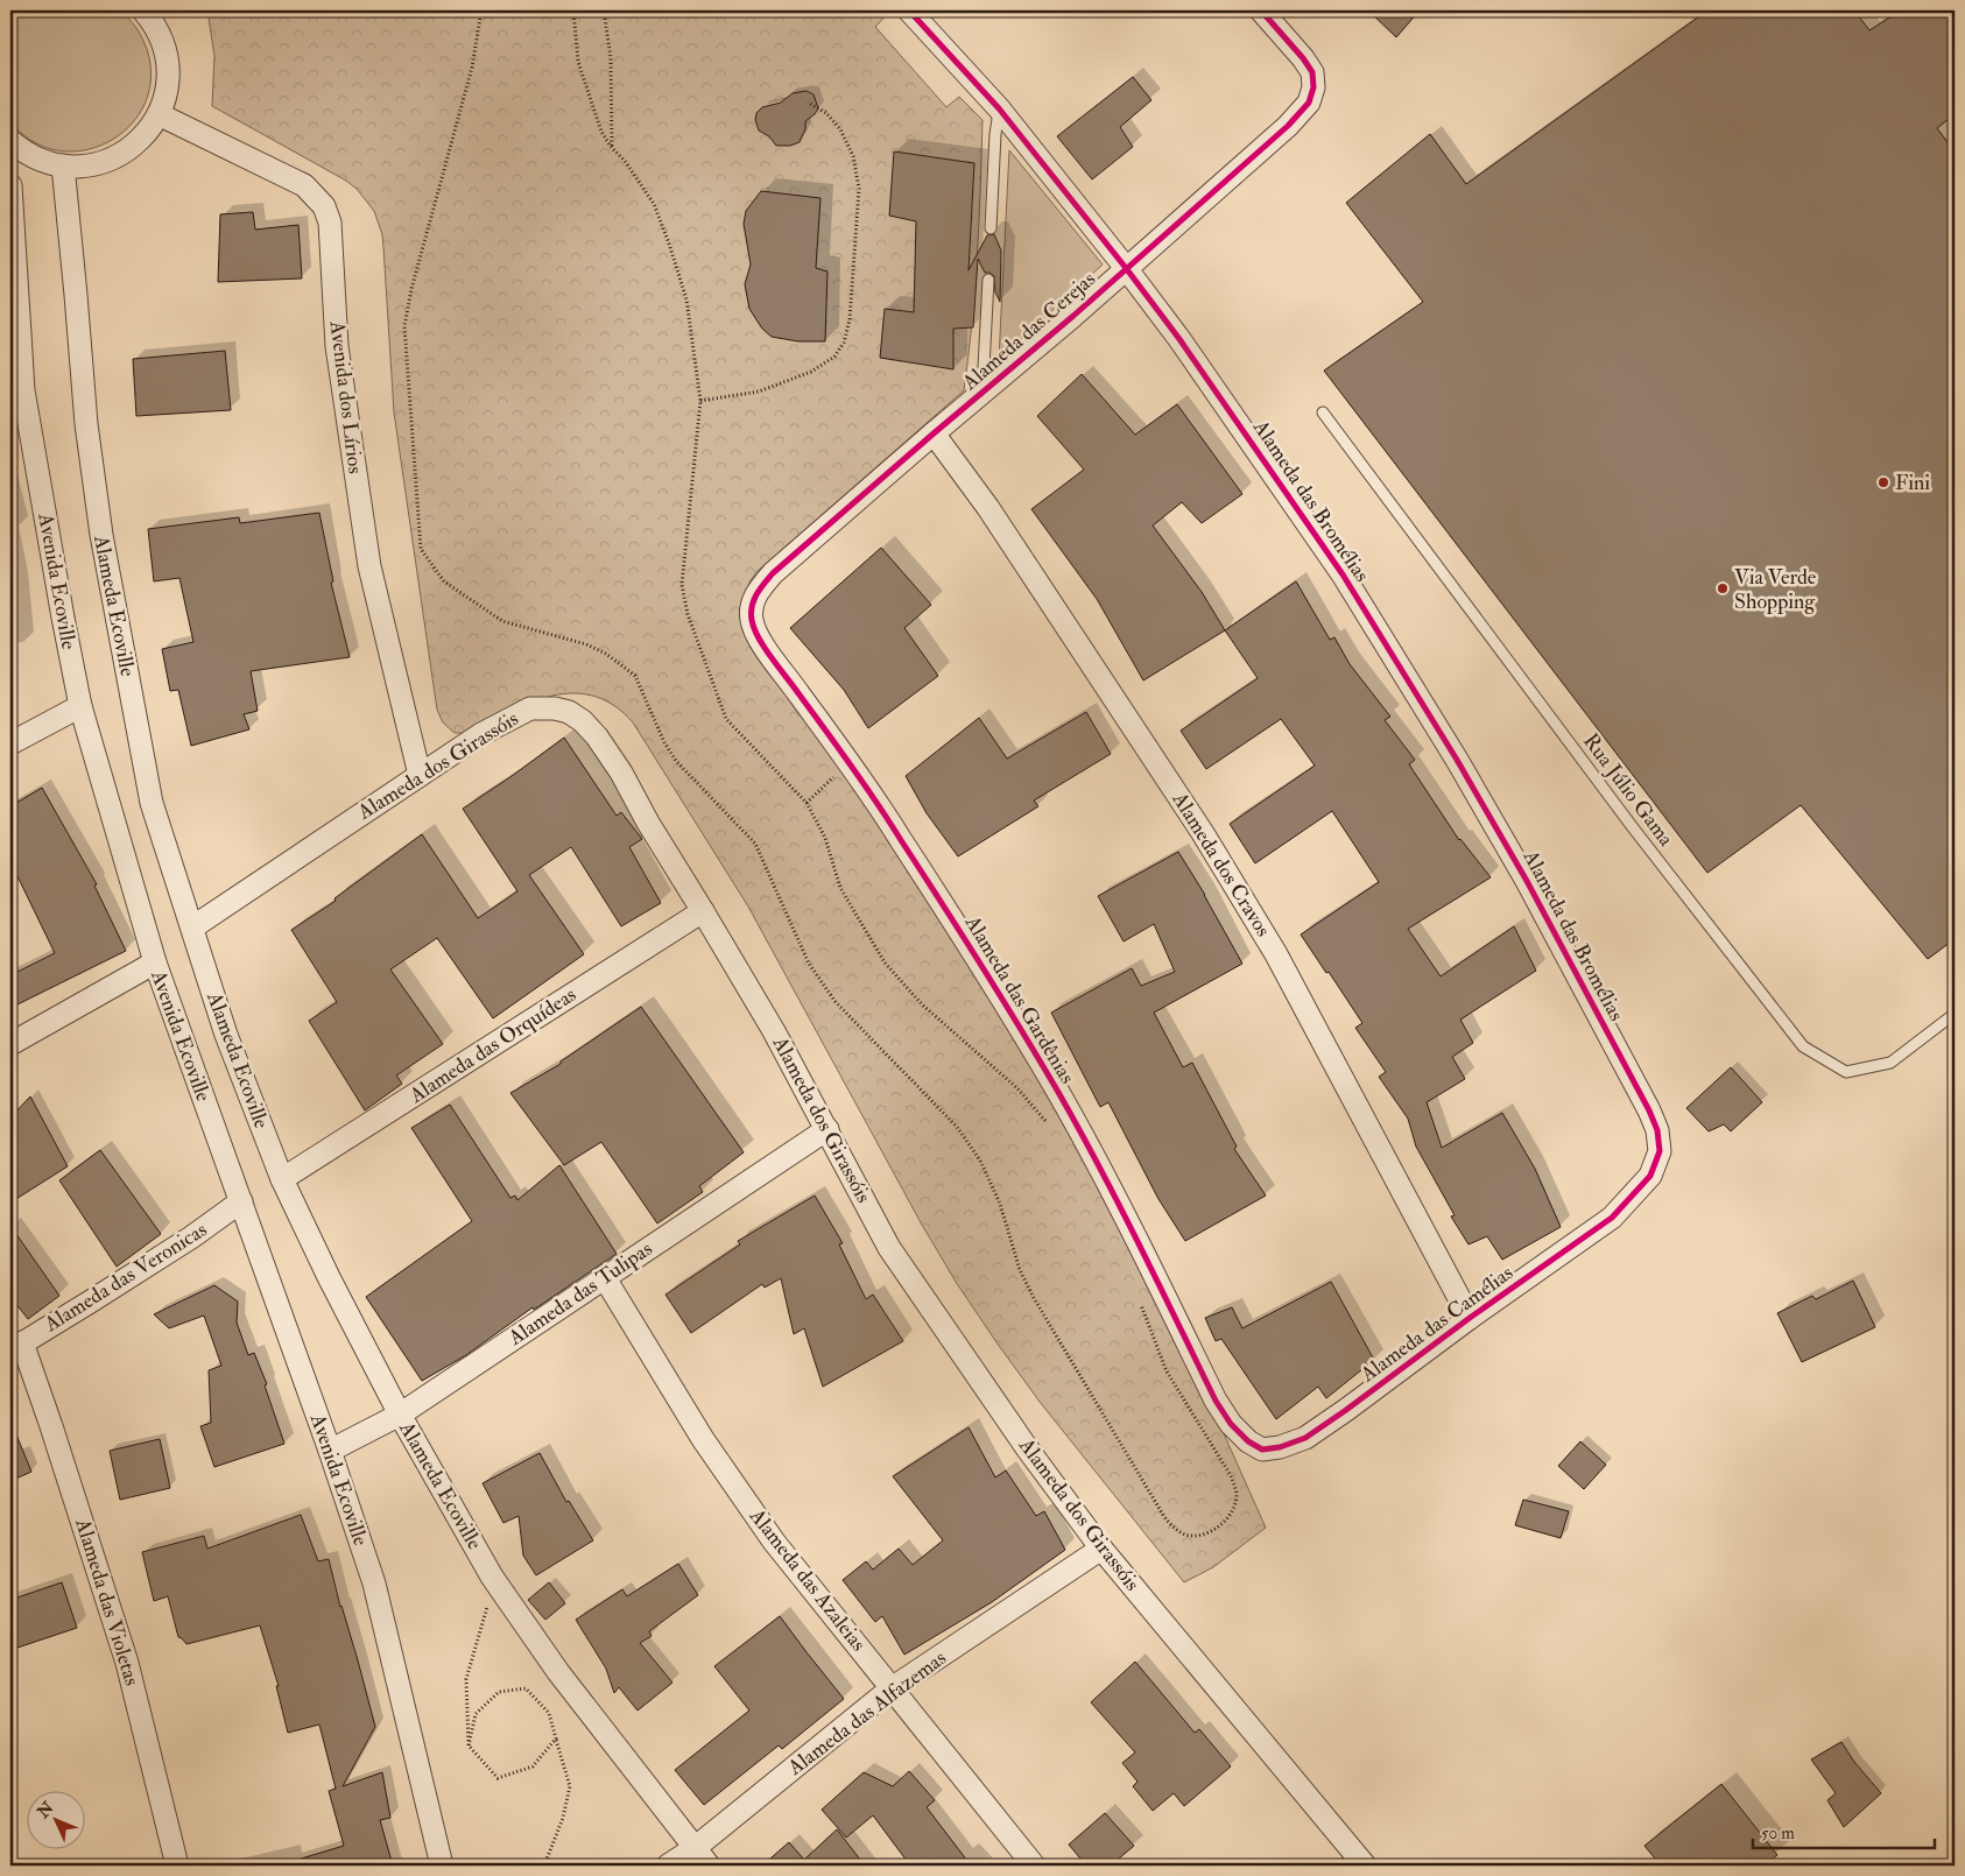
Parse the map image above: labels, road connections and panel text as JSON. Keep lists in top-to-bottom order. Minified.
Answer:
{"streets":{"street":["Alameda das Cerejas","Avenida dos Lírios","Alameda das Bromélias","Avenida Ecoville","Alameda Ecoville","Alameda dos Girassóis","Alameda dos Cravos","Alameda das Gardênias","Alameda das Orquídeas","Alameda das Veronicas","Alameda das Tulipas","Alameda das Camélias","Alameda das Azaleias","Alameda das Violetas","Alameda das Alfazemas"],"lane":["Rua Júlio Gama"]},"crossings":[["Alameda das Cerejas","Alameda das Bromélias"],["Alameda das Cerejas","Alameda dos Cravos"],["Alameda das Cerejas","Alameda das Gardênias"],["Avenida dos Lírios","Alameda dos Girassóis"],["Alameda das Bromélias","Alameda das Camélias"],["Avenida Ecoville","Alameda das Veronicas"],["Avenida Ecoville","Alameda das Tulipas"],["Alameda Ecoville","Alameda dos Girassóis"],["Alameda Ecoville","Alameda das Orquídeas"],["Alameda Ecoville","Alameda das Tulipas"],["Alameda Ecoville","Alameda das Alfazemas"],["Alameda dos Girassóis","Alameda das Orquídeas"],["Alameda dos Girassóis","Alameda das Tulipas"],["Alameda dos Girassóis","Alameda das Alfazemas"],["Alameda dos Cravos","Alameda das Camélias"],["Alameda das Gardênias","Alameda das Camélias"],["Alameda das Veronicas","Alameda das Violetas"],["Alameda das Tulipas","Alameda das Azaleias"],["Alameda das Azaleias","Alameda das Alfazemas"]],"places":["Fini","Via Verde Shopping"],"scale_bar":"50 m","north":"top left"}
